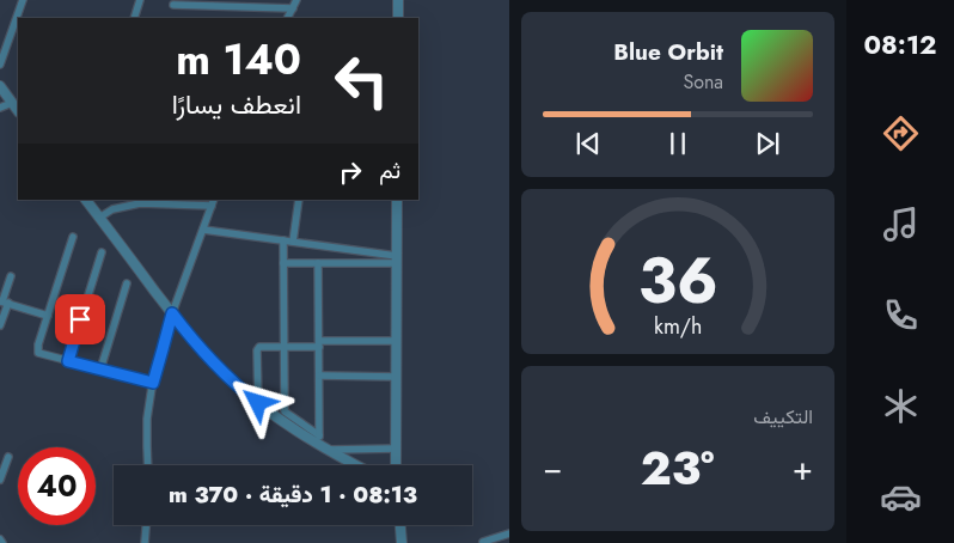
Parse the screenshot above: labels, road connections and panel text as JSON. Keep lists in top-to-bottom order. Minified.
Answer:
{"page":{"tabs":"08:12","turn":["140 m","انعطف يسارًا"],"song":["Blue Orbit","Sona"],"then":"ثم","tile":"التكييف","heat":["−","23°","+"],"limit":"40","trip":"08:13 · 1 دقيقة · 370 m","gauge":["36","km/h"]}}
